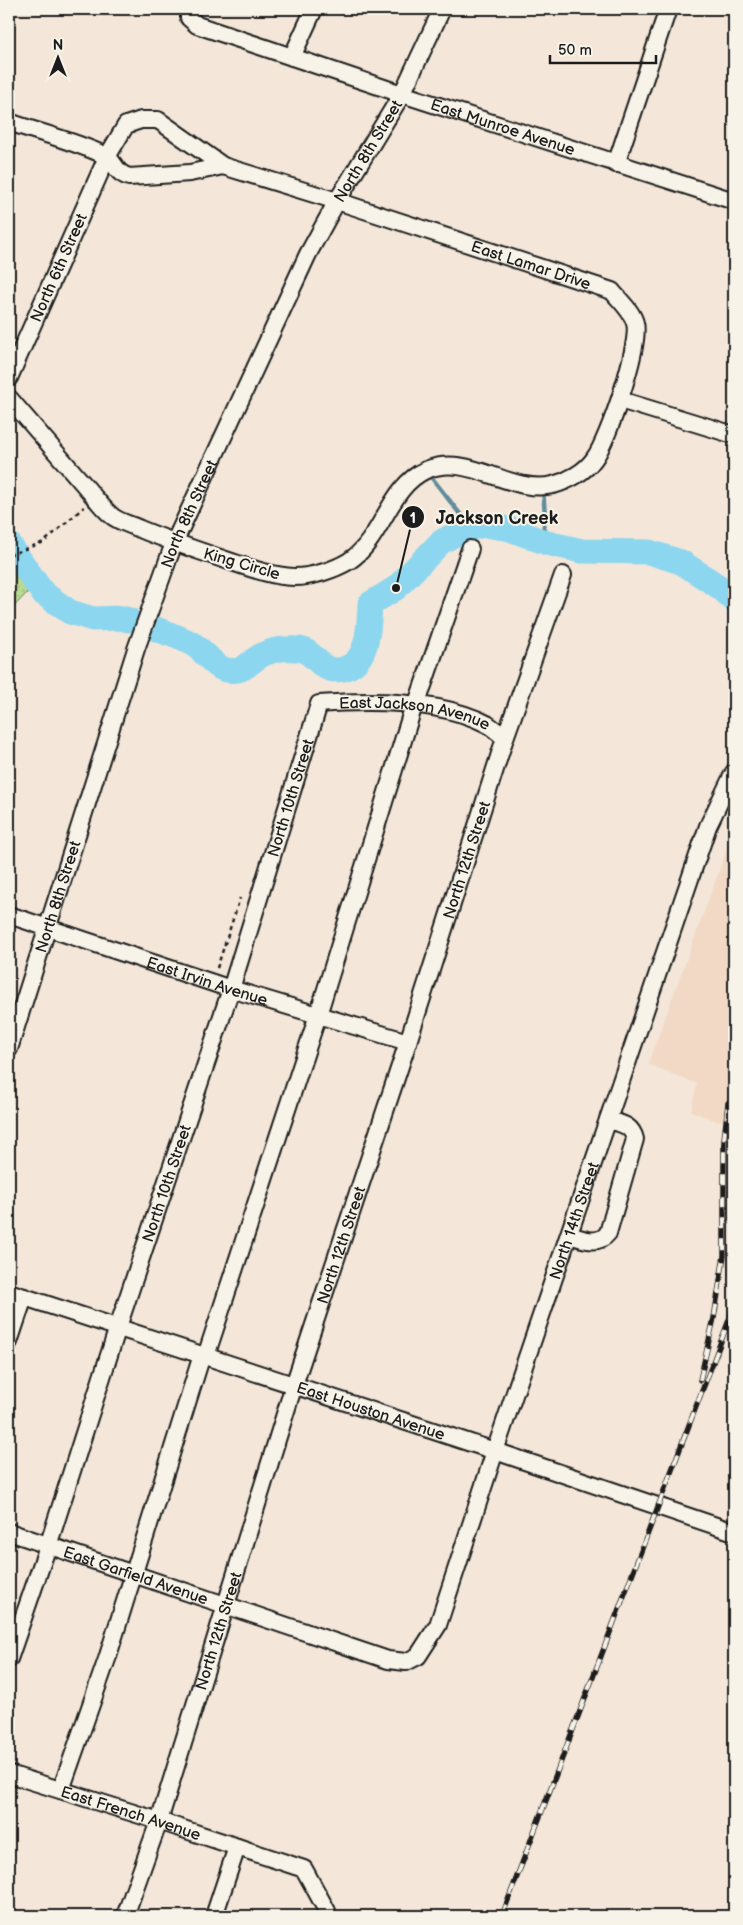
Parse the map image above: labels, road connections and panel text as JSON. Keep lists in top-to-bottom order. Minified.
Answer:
{"streets":{"street":["East Munroe Avenue","North 8th Street","East Lamar Drive","North 6th Street","King Circle","East Jackson Avenue","North 10th Street","North 12th Street","East Irvin Avenue","North 14th Street","East Houston Avenue","East Garfield Avenue","East French Avenue"]},"crossings":[["East Munroe Avenue","North 8th Street"],["North 8th Street","East Lamar Drive"],["North 8th Street","King Circle"],["North 8th Street","East Irvin Avenue"],["East Lamar Drive","North 6th Street"],["East Lamar Drive","King Circle"],["East Jackson Avenue","North 10th Street"],["East Jackson Avenue","North 12th Street"],["North 10th Street","East Irvin Avenue"],["North 10th Street","East Houston Avenue"],["North 10th Street","East Garfield Avenue"],["North 12th Street","East Irvin Avenue"],["North 12th Street","East Houston Avenue"],["North 12th Street","East Garfield Avenue"],["North 12th Street","East French Avenue"],["North 14th Street","East Houston Avenue"],["North 14th Street","East Garfield Avenue"]],"places":["Jackson Creek"],"scale_bar":"50 m","north":"top"}
